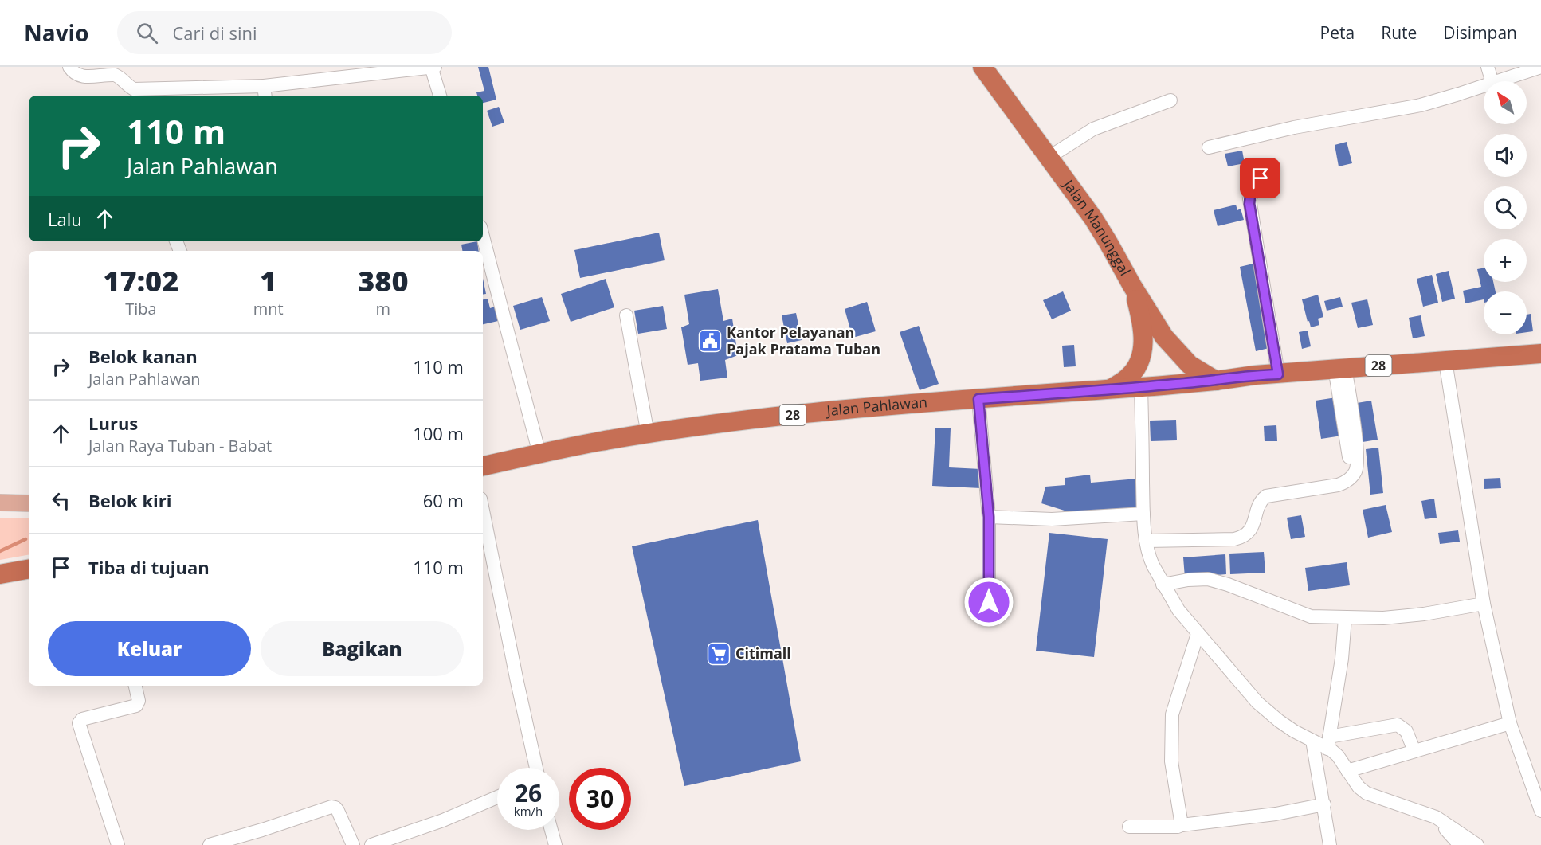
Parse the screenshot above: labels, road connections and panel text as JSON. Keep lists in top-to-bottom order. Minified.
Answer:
{"streets":{"highway":["Jalan Manunggal","28","Jalan Pahlawan"]},"crossings":[["Jalan Manunggal","28"],["Jalan Manunggal","Jalan Pahlawan"],["28","Jalan Pahlawan"]],"places":{"public building":["Kantor Pelayanan Pajak Pratama Tuban"],"supermarket":["Citimall"]},"north":"top left","page":{"header":"Navio","search":"Cari di sini","nav":["Peta","Rute","Disimpan"],"map_buttons":["+","−"],"turn":["110 m","Jalan Pahlawan"],"then":"Lalu","eta":["17:02","Tiba","1","mnt","380","m"],"list":[{"name":"Belok kanan","note":"Jalan Pahlawan","value":"110 m"},{"name":"Lurus","note":"Jalan Raya Tuban - Babat","value":"100 m"},{"name":"Belok kiri","value":"60 m"},{"name":"Tiba di tujuan","value":"110 m"}],"buttons":["Keluar","Bagikan"],"speed":"26 km/h","limit":"30"}}
